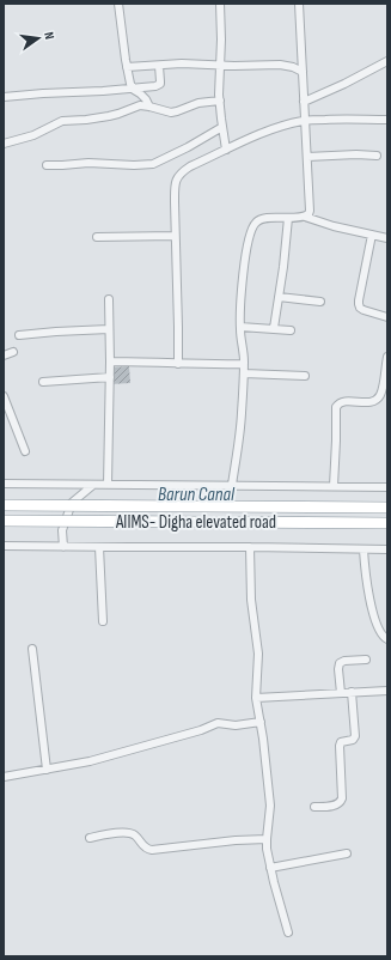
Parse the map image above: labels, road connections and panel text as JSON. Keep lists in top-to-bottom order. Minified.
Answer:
{"streets":{"highway":["AIIMS- Digha elevated road"]},"water":["Barun Canal"],"north":"right"}
